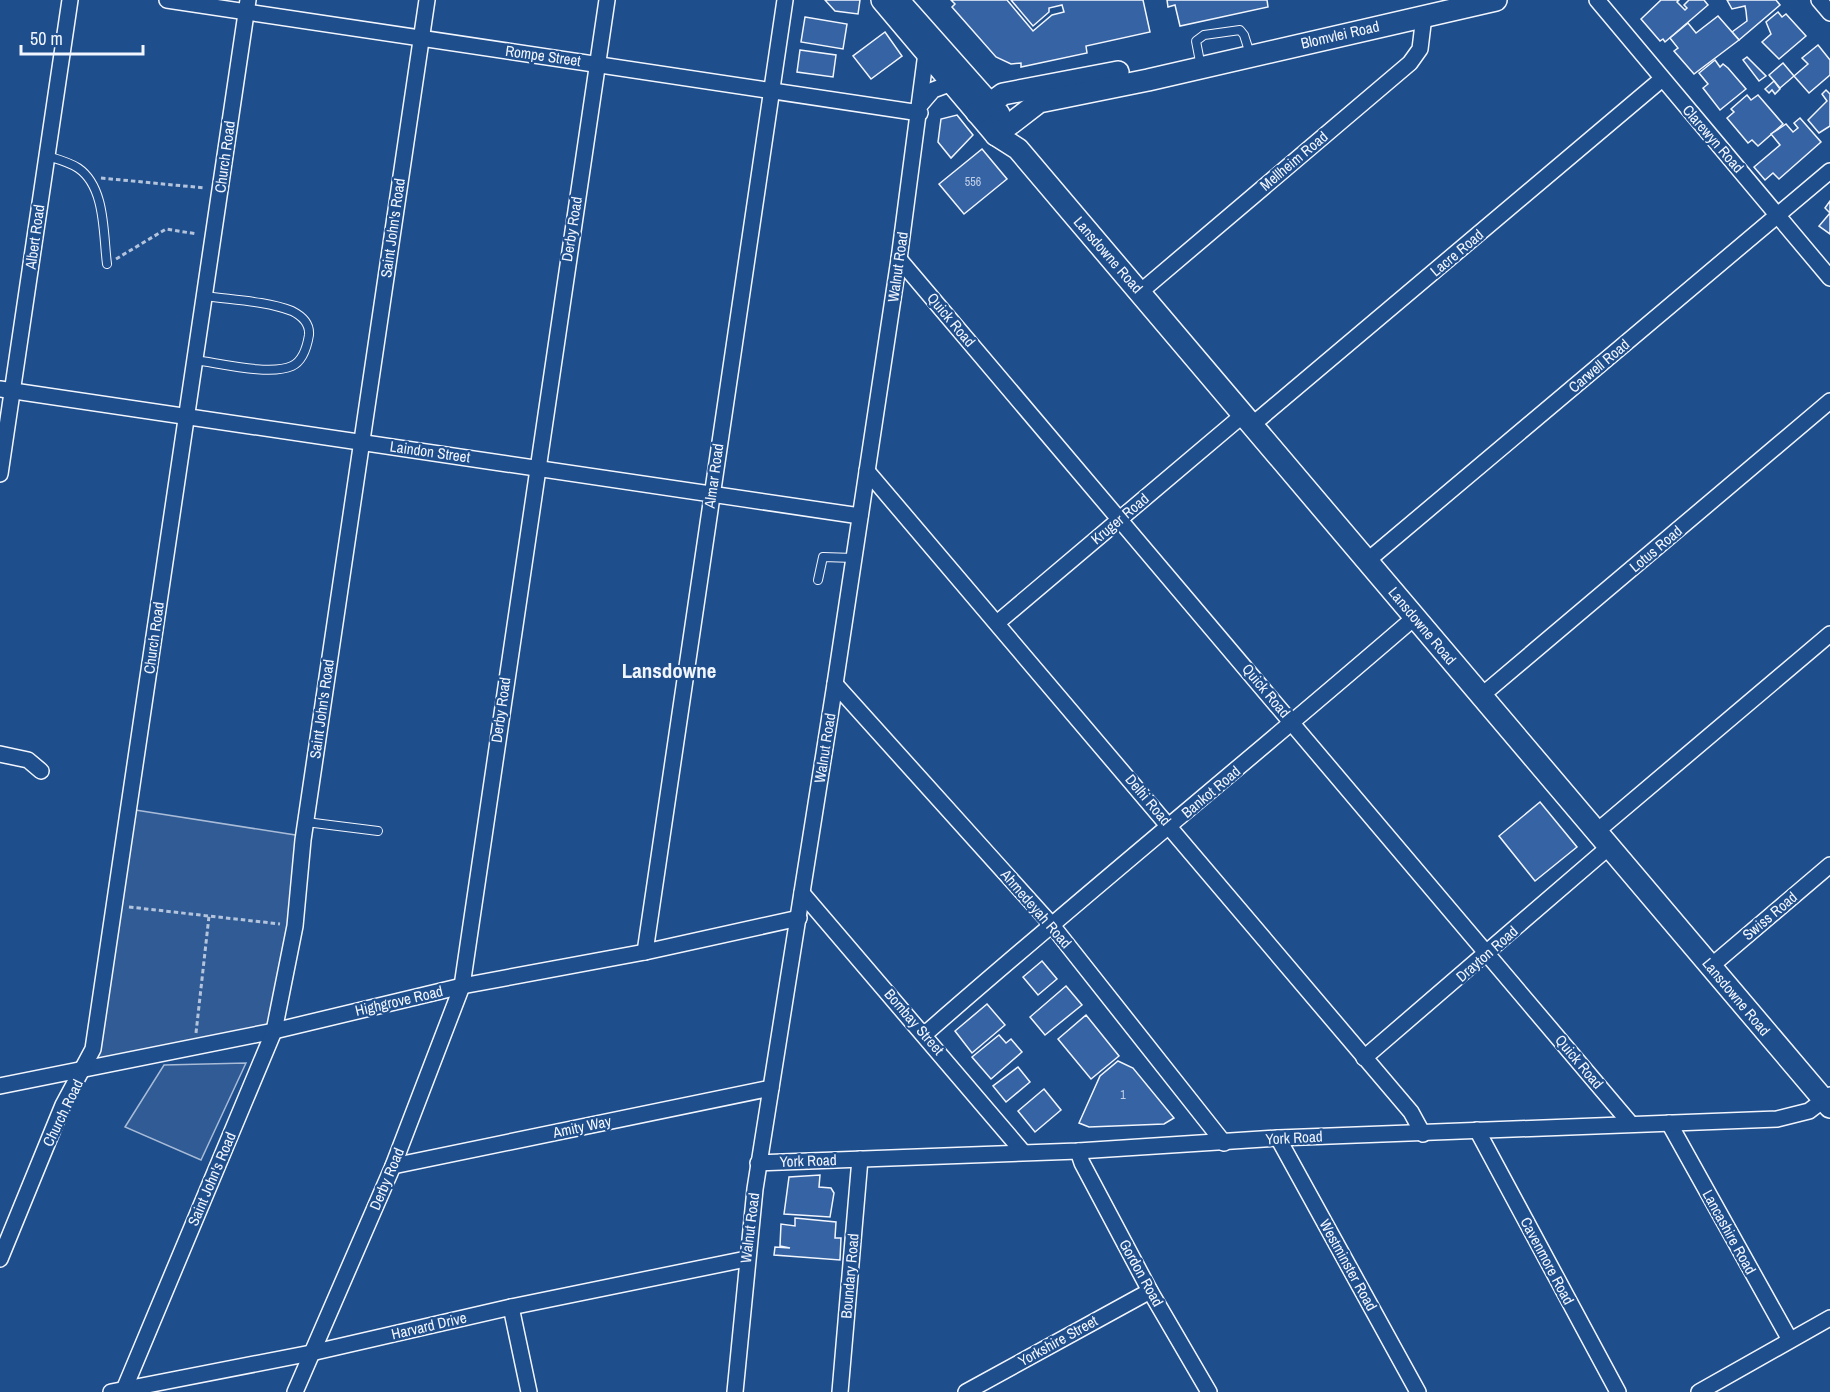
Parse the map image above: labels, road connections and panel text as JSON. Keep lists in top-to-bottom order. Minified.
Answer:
{"streets":{"street":["Blomvlei Road","Rompe Street","Clarewyn Road","Church Road","Mellheim Road","Saint John's Road","Derby Road","Albert Road","Lacre Road","Lansdowne Road","Walnut Road","Quick Road","Carwell Road","Laindon Street","Almar Road","Kruger Road","Lotus Road","Bankot Road","Delhi Road","Ahmedeyah Road","Swiss Road","Drayton Road","Highgrove Road","Bombay Street","Amity Way","York Road","Lancashire Road","Cavenmore Road","Westminster Road","Gordon Road","Boundary Road","Harvard Drive","Yorkshire Street"]},"crossings":[["Blomvlei Road","Mellheim Road"],["Blomvlei Road","Lansdowne Road"],["Rompe Street","Church Road"],["Rompe Street","Saint John's Road"],["Rompe Street","Derby Road"],["Rompe Street","Walnut Road"],["Rompe Street","Almar Road"],["Clarewyn Road","Lacre Road"],["Clarewyn Road","Carwell Road"],["Church Road","Laindon Street"],["Church Road","Highgrove Road"],["Mellheim Road","Lansdowne Road"],["Saint John's Road","Laindon Street"],["Saint John's Road","Highgrove Road"],["Saint John's Road","Harvard Drive"],["Derby Road","Laindon Street"],["Derby Road","Highgrove Road"],["Derby Road","Amity Way"],["Derby Road","Harvard Drive"],["Albert Road","Laindon Street"],["Lacre Road","Lansdowne Road"],["Lacre Road","Kruger Road"],["Lansdowne Road","Walnut Road"],["Lansdowne Road","Carwell Road"],["Lansdowne Road","Kruger Road"],["Lansdowne Road","Lotus Road"],["Lansdowne Road","Bankot Road"],["Lansdowne Road","Swiss Road"],["Lansdowne Road","Drayton Road"],["Lansdowne Road","York Road"],["Walnut Road","Quick Road"],["Walnut Road","Laindon Street"],["Walnut Road","Delhi Road"],["Walnut Road","Ahmedeyah Road"],["Walnut Road","Highgrove Road"],["Walnut Road","Bombay Street"],["Walnut Road","Amity Way"],["Walnut Road","York Road"],["Walnut Road","Harvard Drive"],["Quick Road","Kruger Road"],["Quick Road","Bankot Road"],["Quick Road","Drayton Road"],["Quick Road","York Road"],["Laindon Street","Almar Road"],["Almar Road","Highgrove Road"],["Kruger Road","Delhi Road"],["Bankot Road","Delhi Road"],["Bankot Road","Ahmedeyah Road"],["Bankot Road","Bombay Street"],["Delhi Road","Drayton Road"],["Delhi Road","York Road"],["Ahmedeyah Road","York Road"],["Bombay Street","York Road"],["York Road","Lancashire Road"],["York Road","Cavenmore Road"],["York Road","Westminster Road"],["York Road","Gordon Road"],["York Road","Boundary Road"],["Gordon Road","Yorkshire Street"]],"districts":["Lansdowne"],"house_numbers":["556","1"],"scale_bar":"50 m"}
